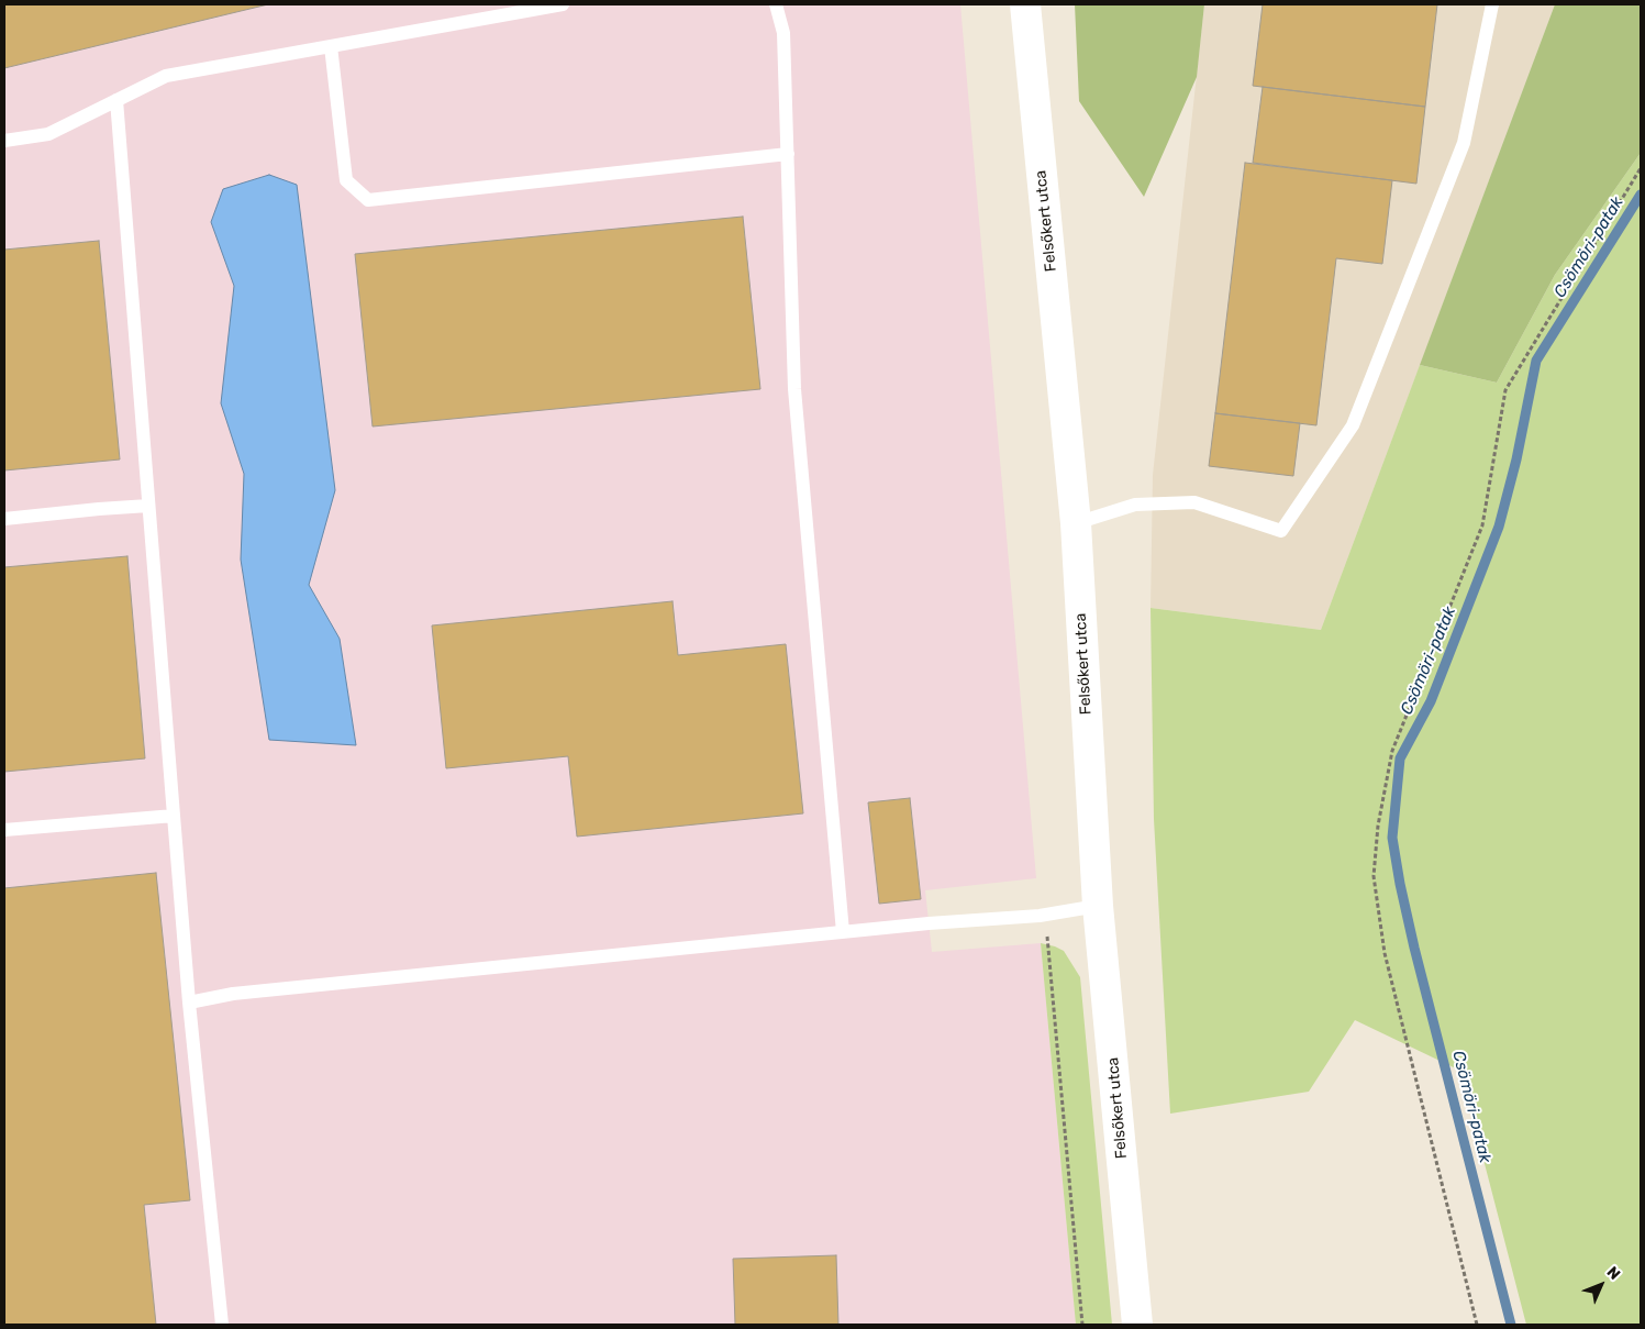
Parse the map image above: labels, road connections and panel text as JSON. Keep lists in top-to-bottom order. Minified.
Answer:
{"streets":{"street":["Felsőkert utca"]},"water":["Csömöri-patak"],"north":"top right"}
